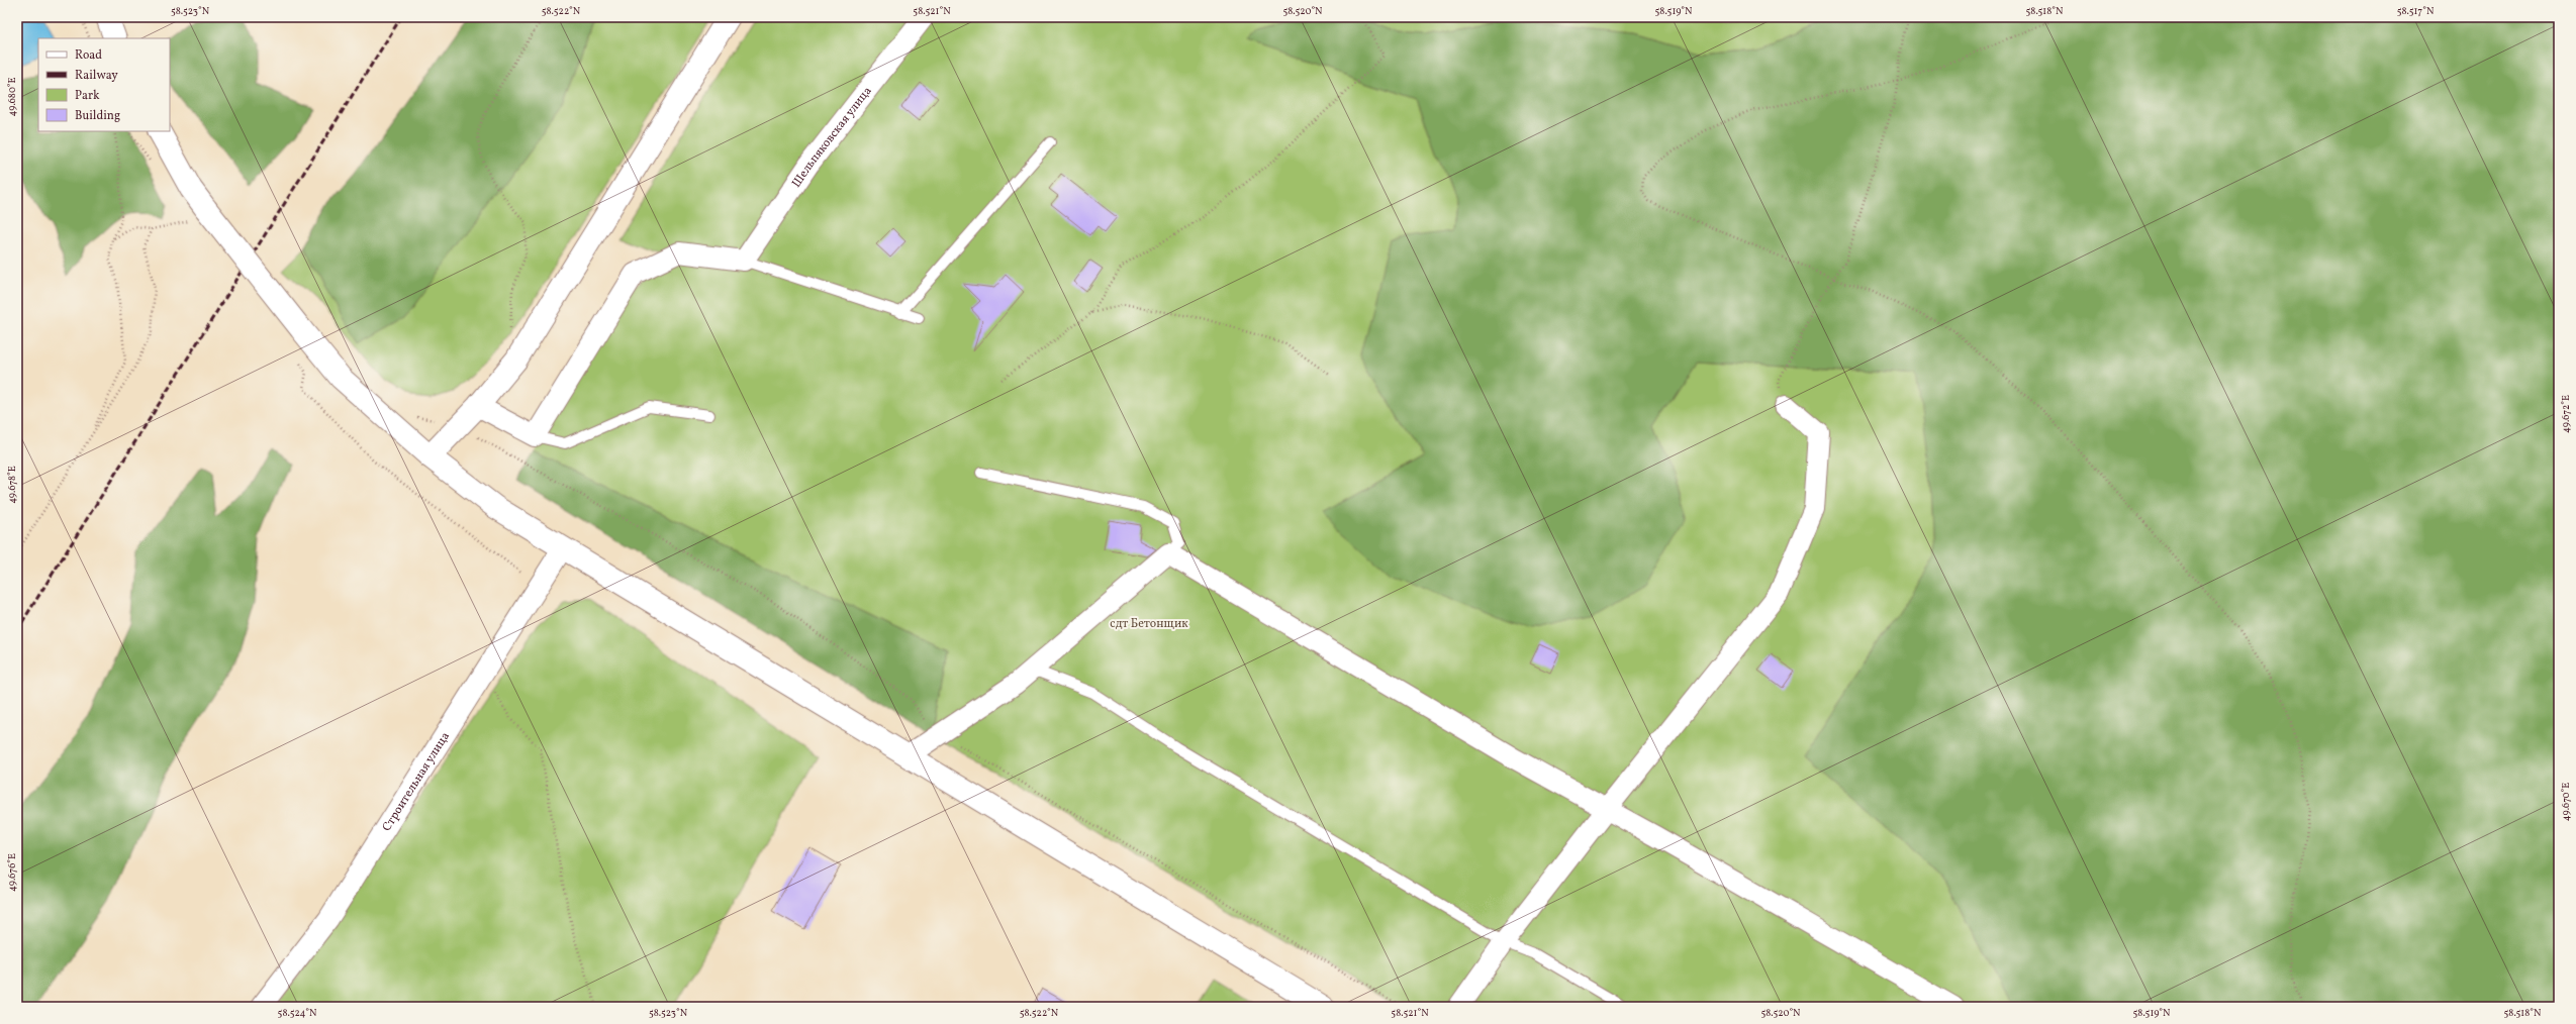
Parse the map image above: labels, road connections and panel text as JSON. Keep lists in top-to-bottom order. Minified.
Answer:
{"streets":{"street":["Шельпяковская улица","Строительная улица"]},"parks":["сдт Бетонщик"],"legend":["Road","Railway","Park","Building"],"coordinates":["58.523°N","58.522°N","58.521°N","58.520°N","58.519°N","58.518°N","58.517°N","49.680°E","49.672°E","49.678°E","49.670°E","49.676°E","58.524°N"]}
